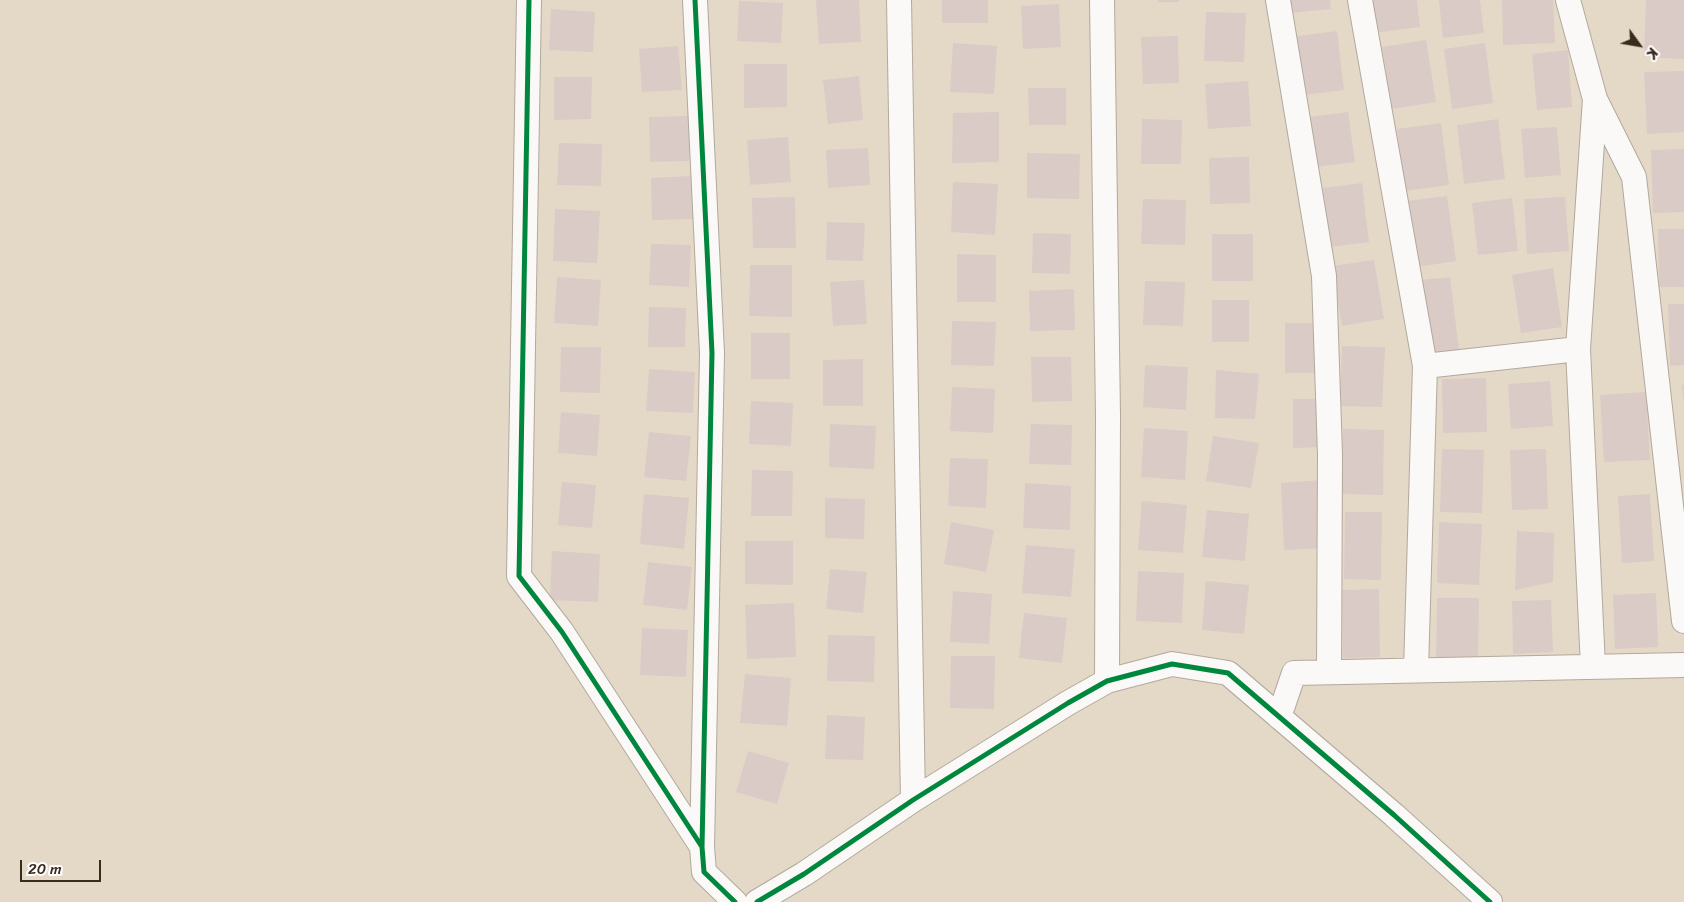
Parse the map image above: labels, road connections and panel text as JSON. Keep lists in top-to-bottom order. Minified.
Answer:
{"scale_bar":"20 m","north":"bottom right"}
